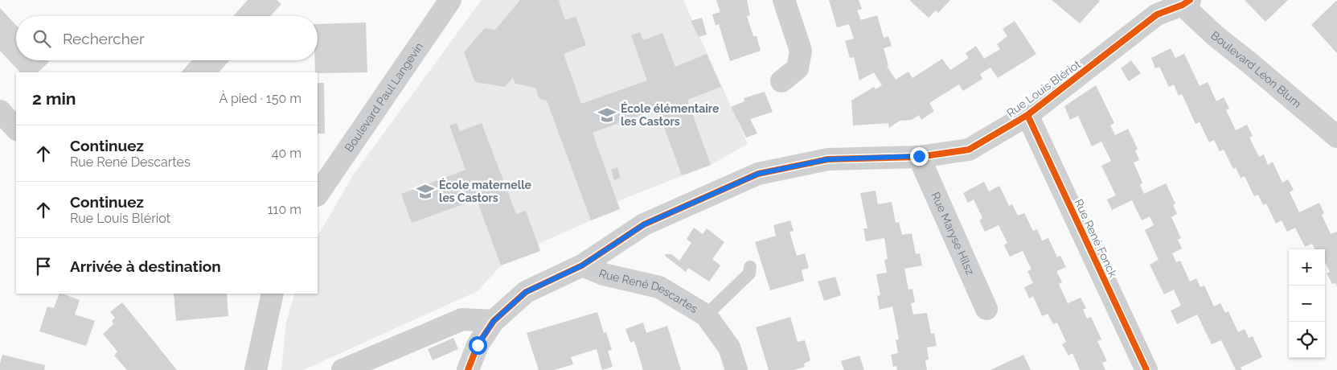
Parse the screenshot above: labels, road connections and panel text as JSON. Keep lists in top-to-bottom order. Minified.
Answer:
{"streets":{"street":["Boulevard Léon Blum","Rue Louis Blériot","Boulevard Paul Langevin","Rue Maryse Hilsz","Rue René Fonck","Rue René Descartes"]},"crossings":[["Boulevard Léon Blum","Rue Louis Blériot"],["Rue Louis Blériot","Rue Maryse Hilsz"],["Rue Louis Blériot","Rue René Fonck"],["Rue Louis Blériot","Rue René Descartes"]],"places":{"school or university":["École élémentaire les Castors","École maternelle les Castors"]},"page":{"search":"Rechercher","heading":["2 min","À pied · 150 m"],"list":[["Continuez","Rue René Descartes","40 m"],["Continuez","Rue Louis Blériot","110 m"],"Arrivée à destination"],"map_buttons":["+","−"]}}
